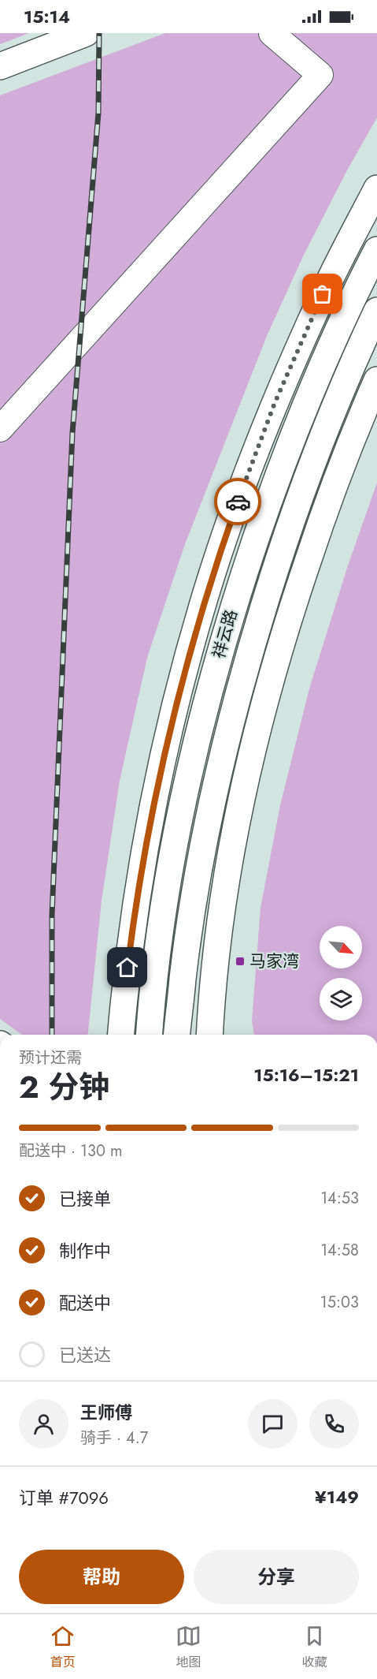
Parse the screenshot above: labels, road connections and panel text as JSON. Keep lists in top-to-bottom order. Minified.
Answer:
{"streets":{"main road":["祥云路"]},"places":{"transit":["马家湾"]},"north":"bottom right","page":{"status":"15:14","heading":["2 分钟","预计还需","15:16–15:21"],"panel":["王师傅","骑手 · 4.7","订单 #7096","¥149"],"bar":"配送中 · 130 m","list":[["已接单","14:53"],["制作中","14:58"],["配送中","15:03"],"已送达"],"buttons":["帮助","分享"],"tabs":["首页","地图","收藏"]}}
